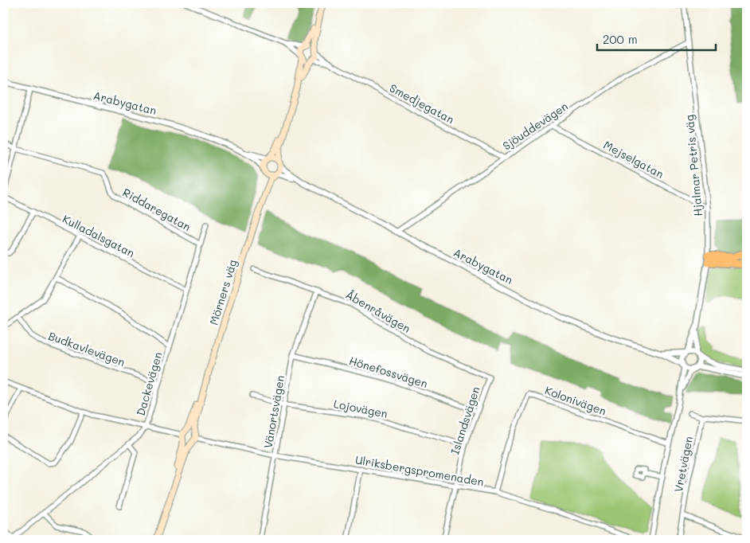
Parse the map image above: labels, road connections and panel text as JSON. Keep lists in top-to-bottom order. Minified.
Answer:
{"streets":{"main road":["Mörners väg"],"street":["Arabygatan","Smedjegatan","Sjöuddevägen","Mejselgatan","Hjalmar Petris väg","Riddaregatan","Kulladalsgatan","Åbenråvägen","Budkavlevägen","Hönefossvägen","Dackevägen","Kolonivägen","Lojovägen","Vänortsvägen","Islandsvägen","Vretvägen","Ulriksbergspromenaden"]},"crossings":[["Arabygatan","Sjöuddevägen"],["Arabygatan","Hjalmar Petris väg"],["Arabygatan","Mörners väg"],["Smedjegatan","Sjöuddevägen"],["Sjöuddevägen","Mejselgatan"],["Sjöuddevägen","Hjalmar Petris väg"],["Mejselgatan","Hjalmar Petris väg"],["Riddaregatan","Dackevägen"],["Kulladalsgatan","Dackevägen"],["Mörners väg","Ulriksbergspromenaden"],["Åbenråvägen","Vänortsvägen"],["Åbenråvägen","Islandsvägen"],["Budkavlevägen","Dackevägen"],["Hönefossvägen","Vänortsvägen"],["Hönefossvägen","Islandsvägen"],["Kolonivägen","Ulriksbergspromenaden"],["Lojovägen","Vänortsvägen"],["Lojovägen","Islandsvägen"],["Vänortsvägen","Ulriksbergspromenaden"],["Islandsvägen","Ulriksbergspromenaden"]],"scale_bar":"200 m"}
